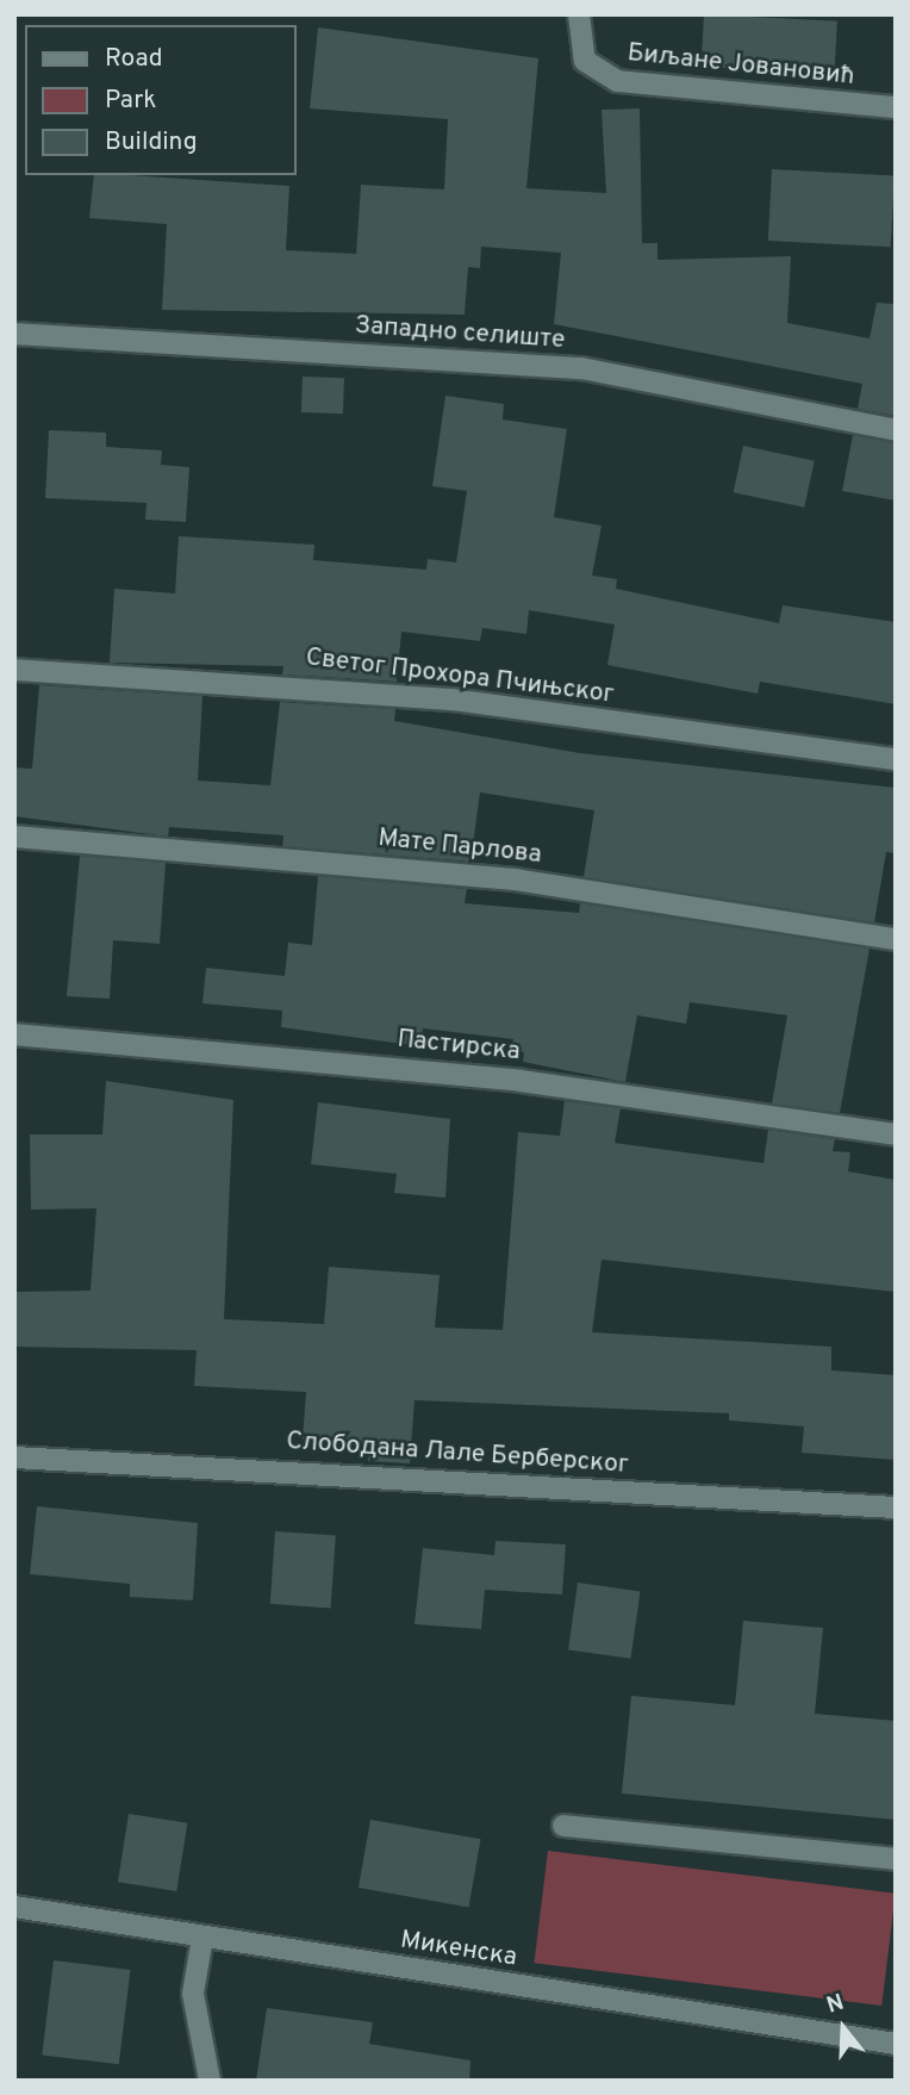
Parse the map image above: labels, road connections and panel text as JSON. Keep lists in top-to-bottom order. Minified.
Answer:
{"streets":{"street":["Биљане Јовановић","Западно селиште","Светог Прохора Пчињског","Мате Парлова","Пастирска","Слободана Лале Берберског","Микенска"]},"legend":["Road","Park","Building"],"north":"top"}
